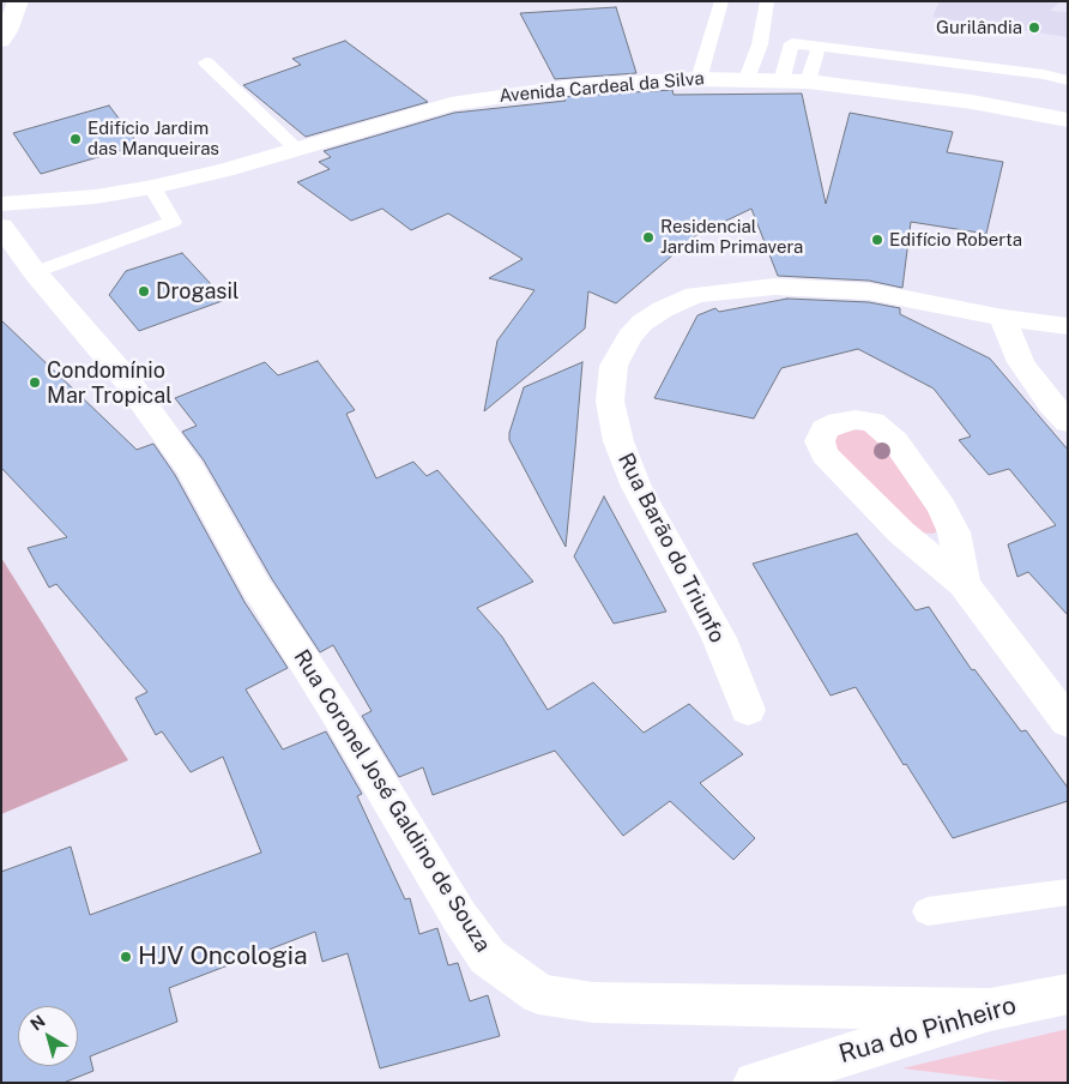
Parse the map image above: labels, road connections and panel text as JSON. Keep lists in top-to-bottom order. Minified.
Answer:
{"streets":{"street":["Avenida Cardeal da Silva","Rua Barão do Triunfo","Rua Coronel José Galdino de Souza","Rua do Pinheiro"]},"crossings":[["Rua Coronel José Galdino de Souza","Rua do Pinheiro"]],"places":["Gurilândia","Edifício Jardim das Manqueiras","Residencial Jardim Primavera","Edifício Roberta","Drogasil","Condomínio Mar Tropical","HJV Oncologia"],"north":"top left"}
